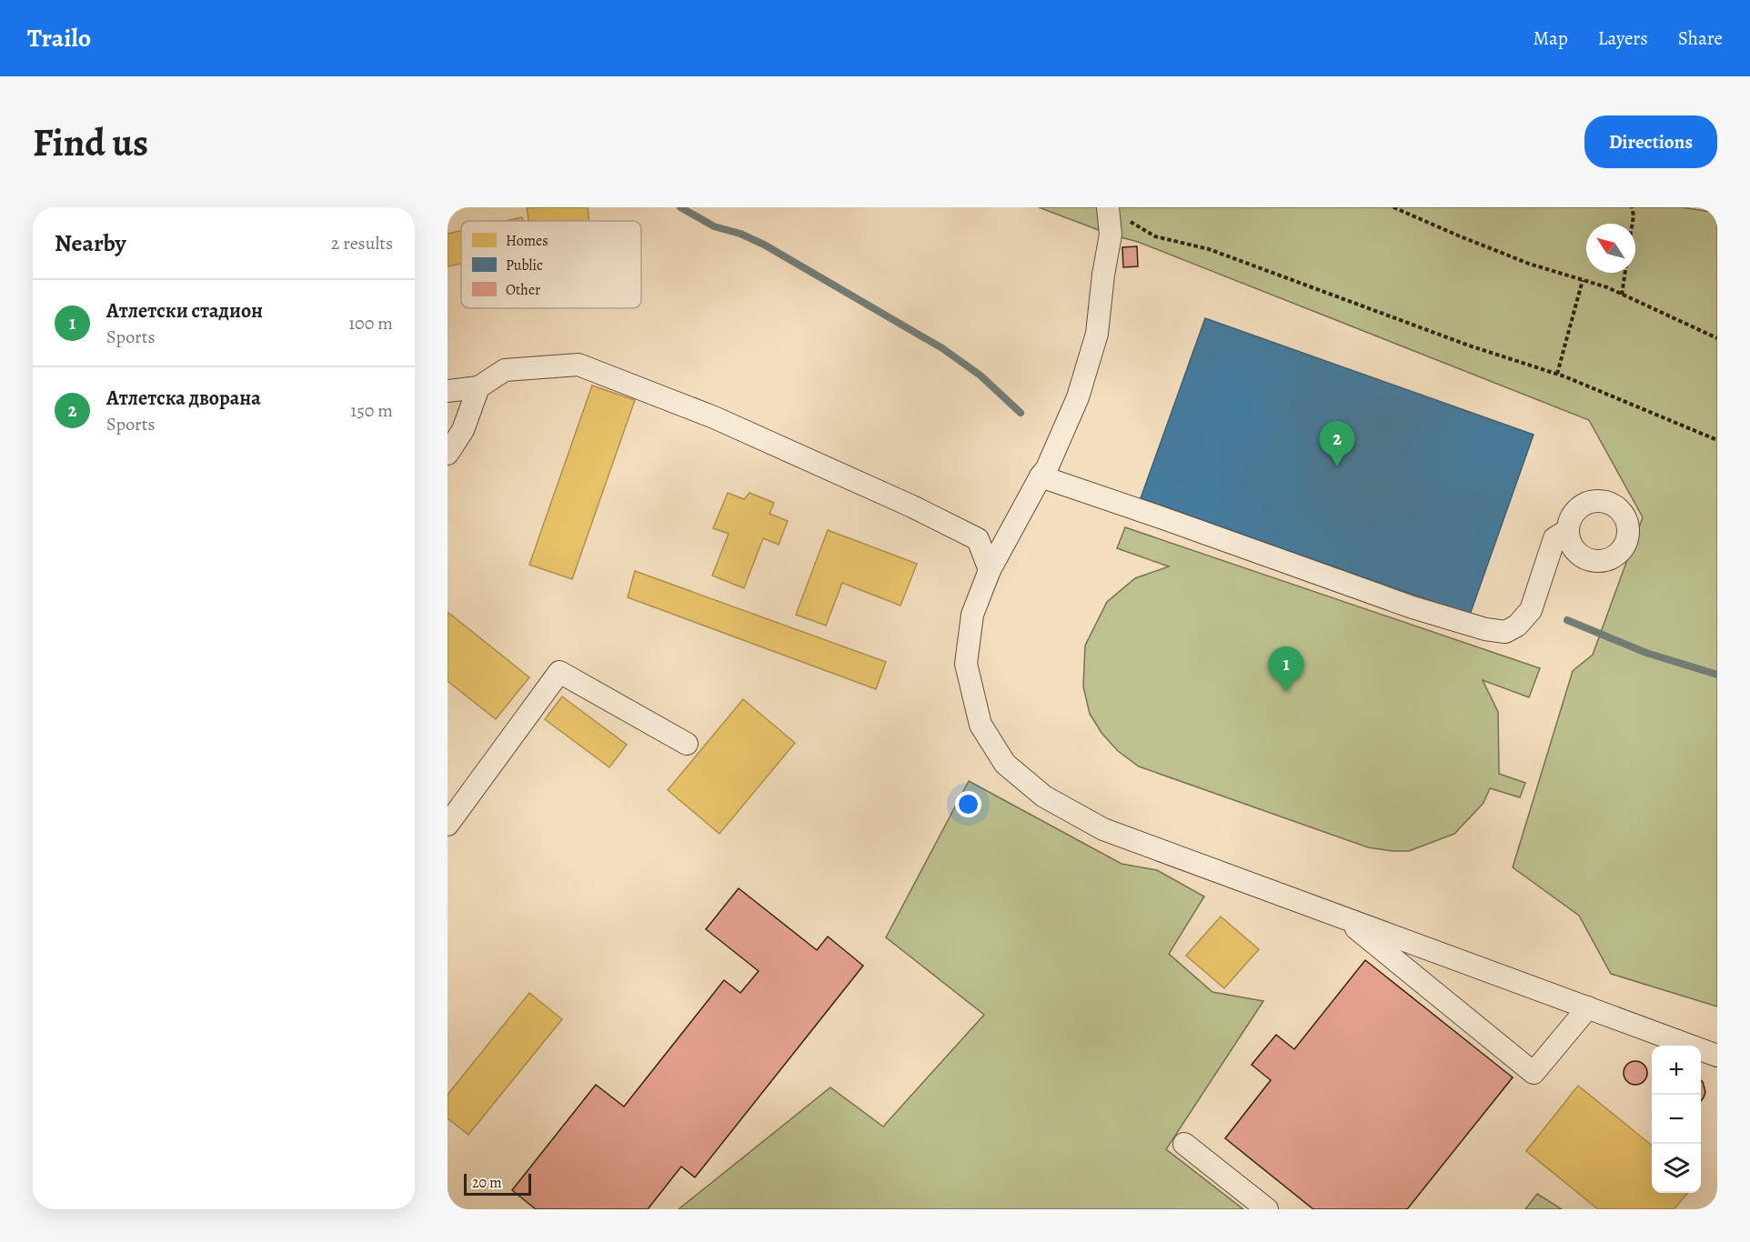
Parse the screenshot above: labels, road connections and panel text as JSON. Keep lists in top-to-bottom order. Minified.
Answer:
{"legend":["Homes","Public","Other"],"scale_bar":"20 m","north":"top left","page":{"header":"Trailo","nav":["Map","Layers","Share"],"buttons":"Directions","title":"Find us","heading":["Nearby","2 results"],"list":[{"mark":"1","name":"Атлетски стадион","note":"Sports","value":"100 m"},{"mark":"2","name":"Атлетска дворана","note":"Sports","value":"150 m"}],"pins":["2","1"],"map_buttons":["+","−"],"scale":"20 m"}}
